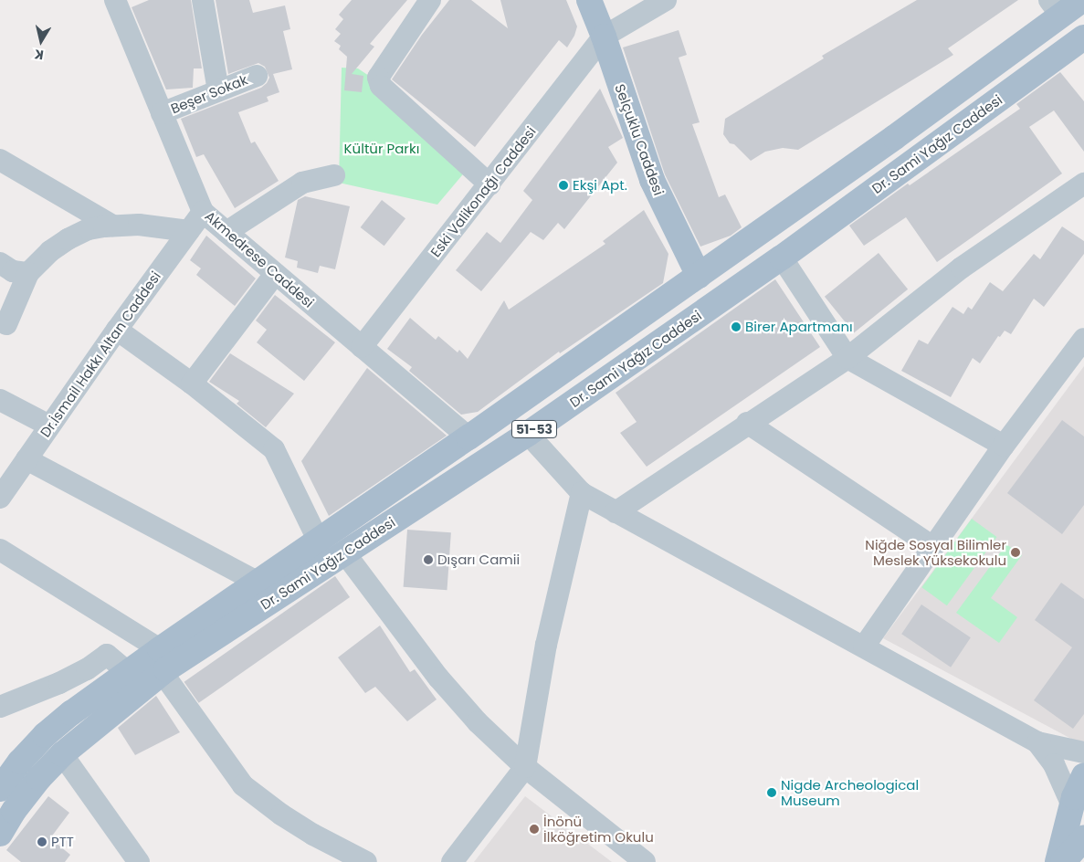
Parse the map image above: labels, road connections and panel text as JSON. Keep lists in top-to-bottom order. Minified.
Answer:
{"streets":{"main road":["Selçuklu Caddesi","Dr. Sami Yağız Caddesi","51-53"],"street":["Beşer Sokak","Eski Valikonağı Caddesi","Akmedrese Caddesi","Dr.İsmail Hakkı Altan Caddesi"]},"crossings":[["Beşer Sokak","Akmedrese Caddesi"],["Selçuklu Caddesi","Dr. Sami Yağız Caddesi"],["Selçuklu Caddesi","Eski Valikonağı Caddesi"],["Dr. Sami Yağız Caddesi","Akmedrese Caddesi"],["Eski Valikonağı Caddesi","Akmedrese Caddesi"],["Akmedrese Caddesi","Dr.İsmail Hakkı Altan Caddesi"]],"parks":["Kültür Parkı"],"places":["Ekşi Apt.","Birer Apartmanı","Niğde Sosyal Bilimler Meslek Yüksekokulu","Dışarı Camii","Nigde Archeological Museum","İnönü İlköğretim Okulu","PTT"],"north":"bottom"}
